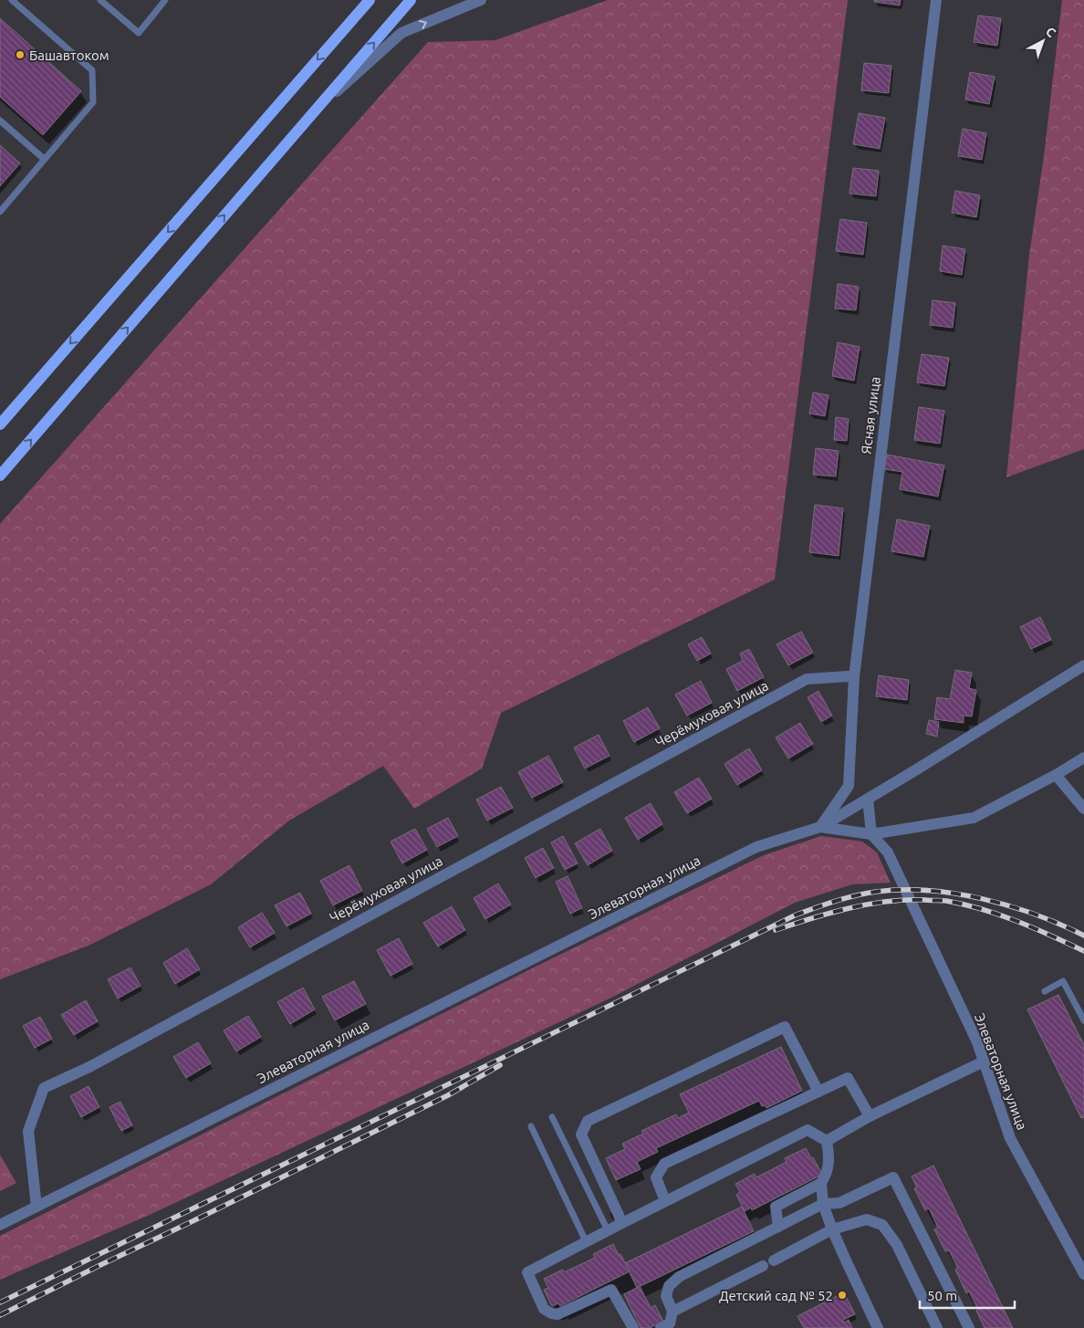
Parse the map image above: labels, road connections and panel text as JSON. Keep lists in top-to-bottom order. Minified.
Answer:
{"streets":{"street":["Ясная улица","Черёмуховая улица","Элеваторная улица"]},"crossings":[["Ясная улица","Черёмуховая улица"],["Ясная улица","Элеваторная улица"],["Черёмуховая улица","Элеваторная улица"]],"places":["Башавтоком","Детский сад № 52"],"scale_bar":"50 m","north":"top right"}
